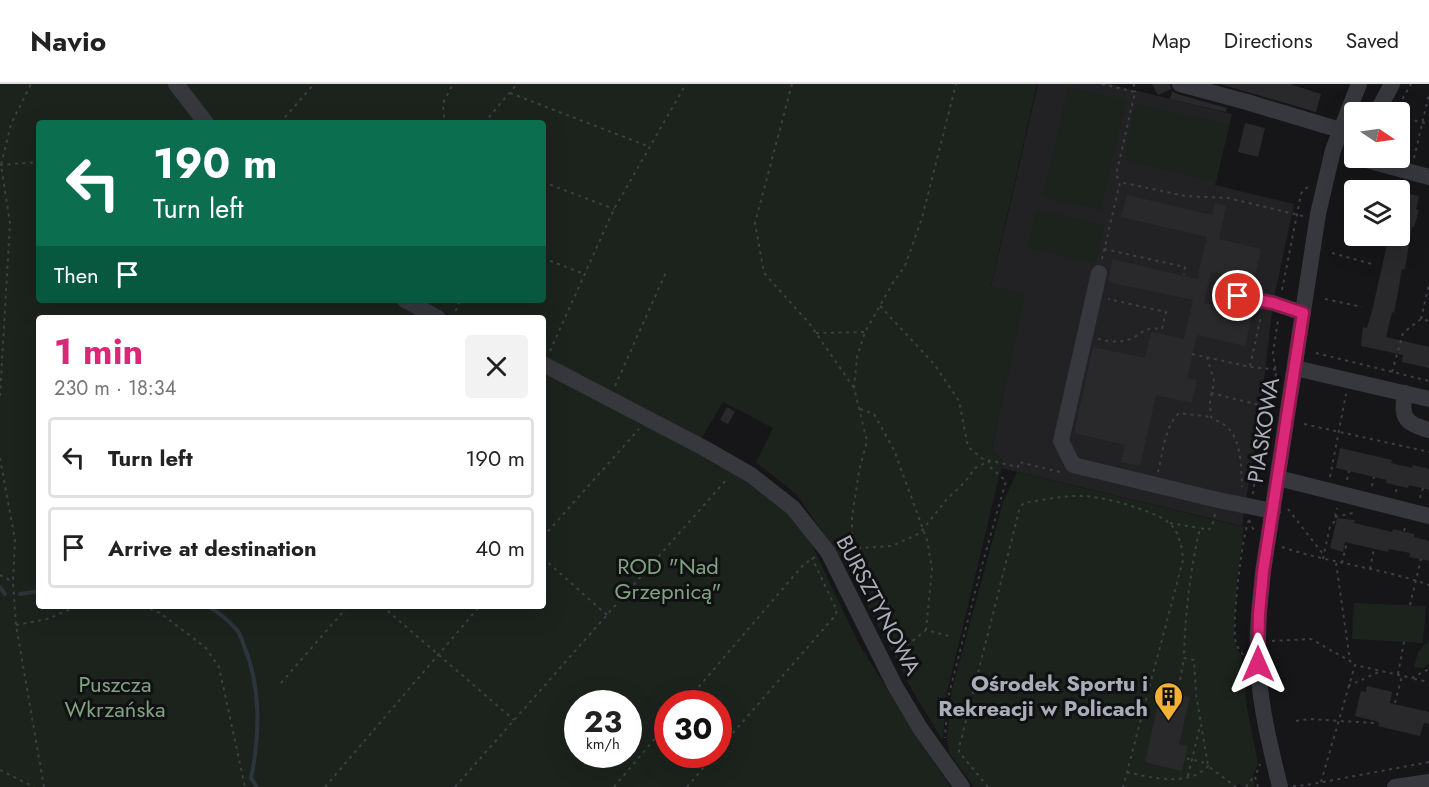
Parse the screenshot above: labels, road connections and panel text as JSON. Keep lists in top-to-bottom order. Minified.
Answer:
{"streets":{"street":["PIASKOWA","BURSZTYNOWA"]},"parks":["ROD \"Nad Grzepnicą\"","Puszcza Wkrzańska"],"places":{"building":["Ośrodek Sportu i Rekreacji w Policach"]},"north":"right","page":{"header":"Navio","nav":["Map","Directions","Saved"],"turn":["190 m","Turn left"],"then":"Then","heading":["1 min","230 m · 18:34"],"list":[{"name":"Turn left","value":"190 m"},{"name":"Arrive at destination","value":"40 m"}],"speed":"23 km/h","limit":"30"}}
